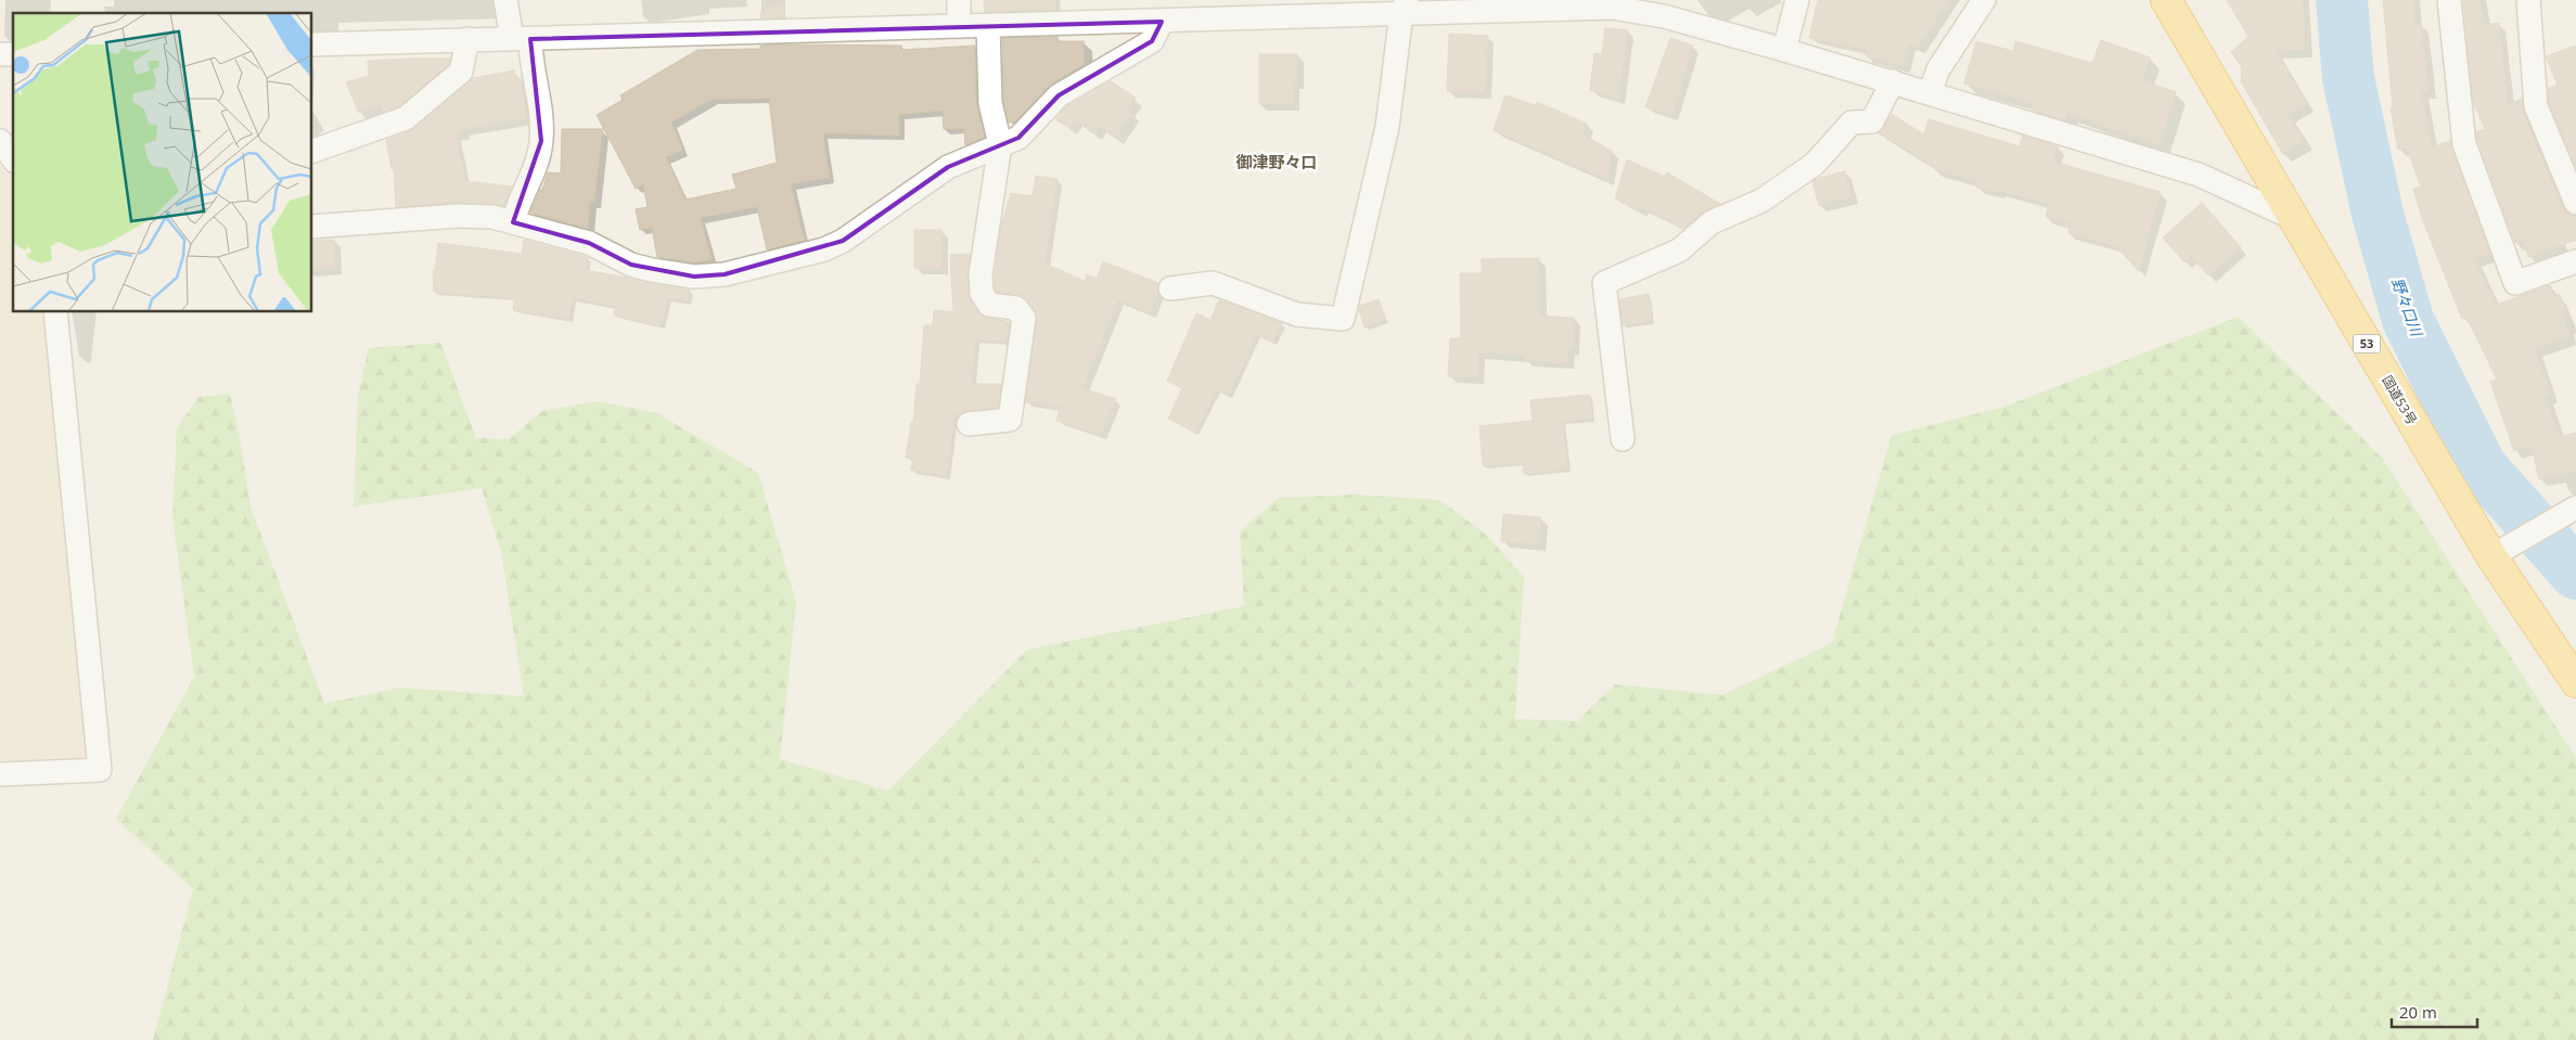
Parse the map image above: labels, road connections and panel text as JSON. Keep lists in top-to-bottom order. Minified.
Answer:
{"streets":{"highway":["53","国道53号"]},"districts":["御津野々口"],"water":["野々口川"],"scale_bar":"20 m"}
